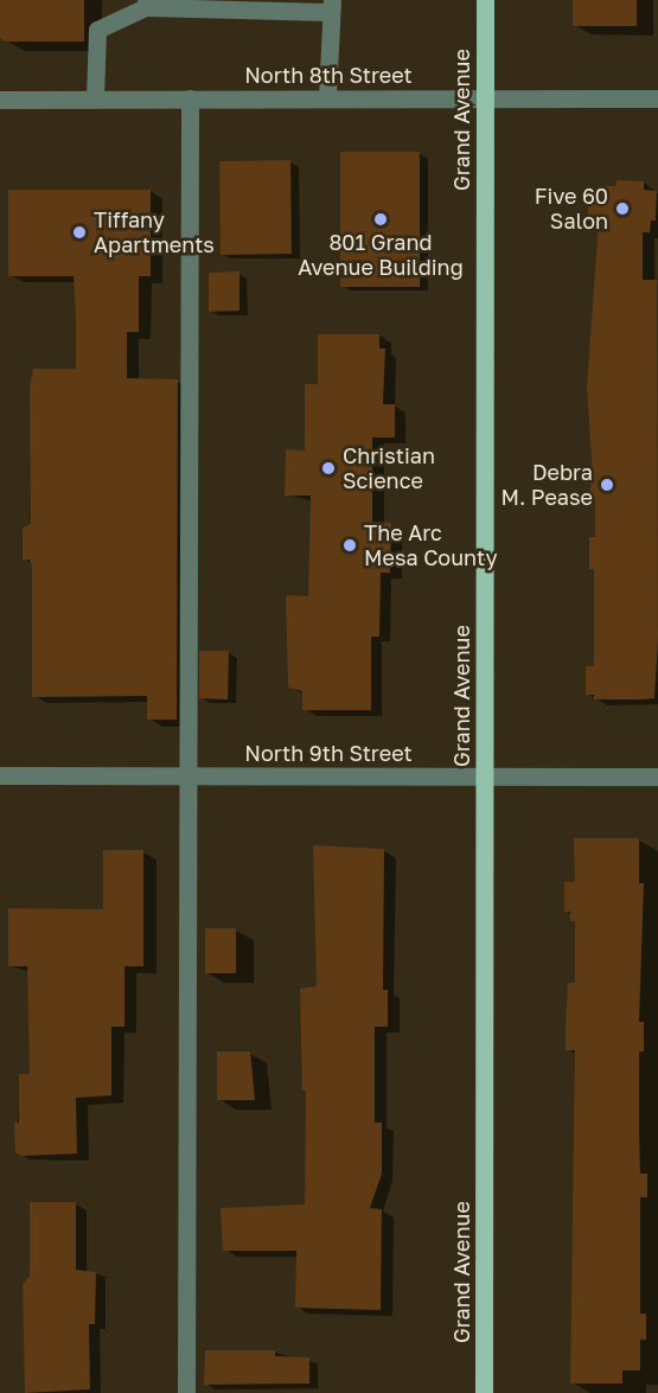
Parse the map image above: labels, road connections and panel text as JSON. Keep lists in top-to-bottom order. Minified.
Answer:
{"streets":{"main road":["Grand Avenue"],"street":["North 8th Street","North 9th Street"]},"crossings":[["North 8th Street","Grand Avenue"],["Grand Avenue","North 9th Street"]],"places":["Five 60 Salon","801 Grand Avenue Building","Tiffany Apartments","Christian Science","Debra M. Pease","The Arc Mesa County"]}
